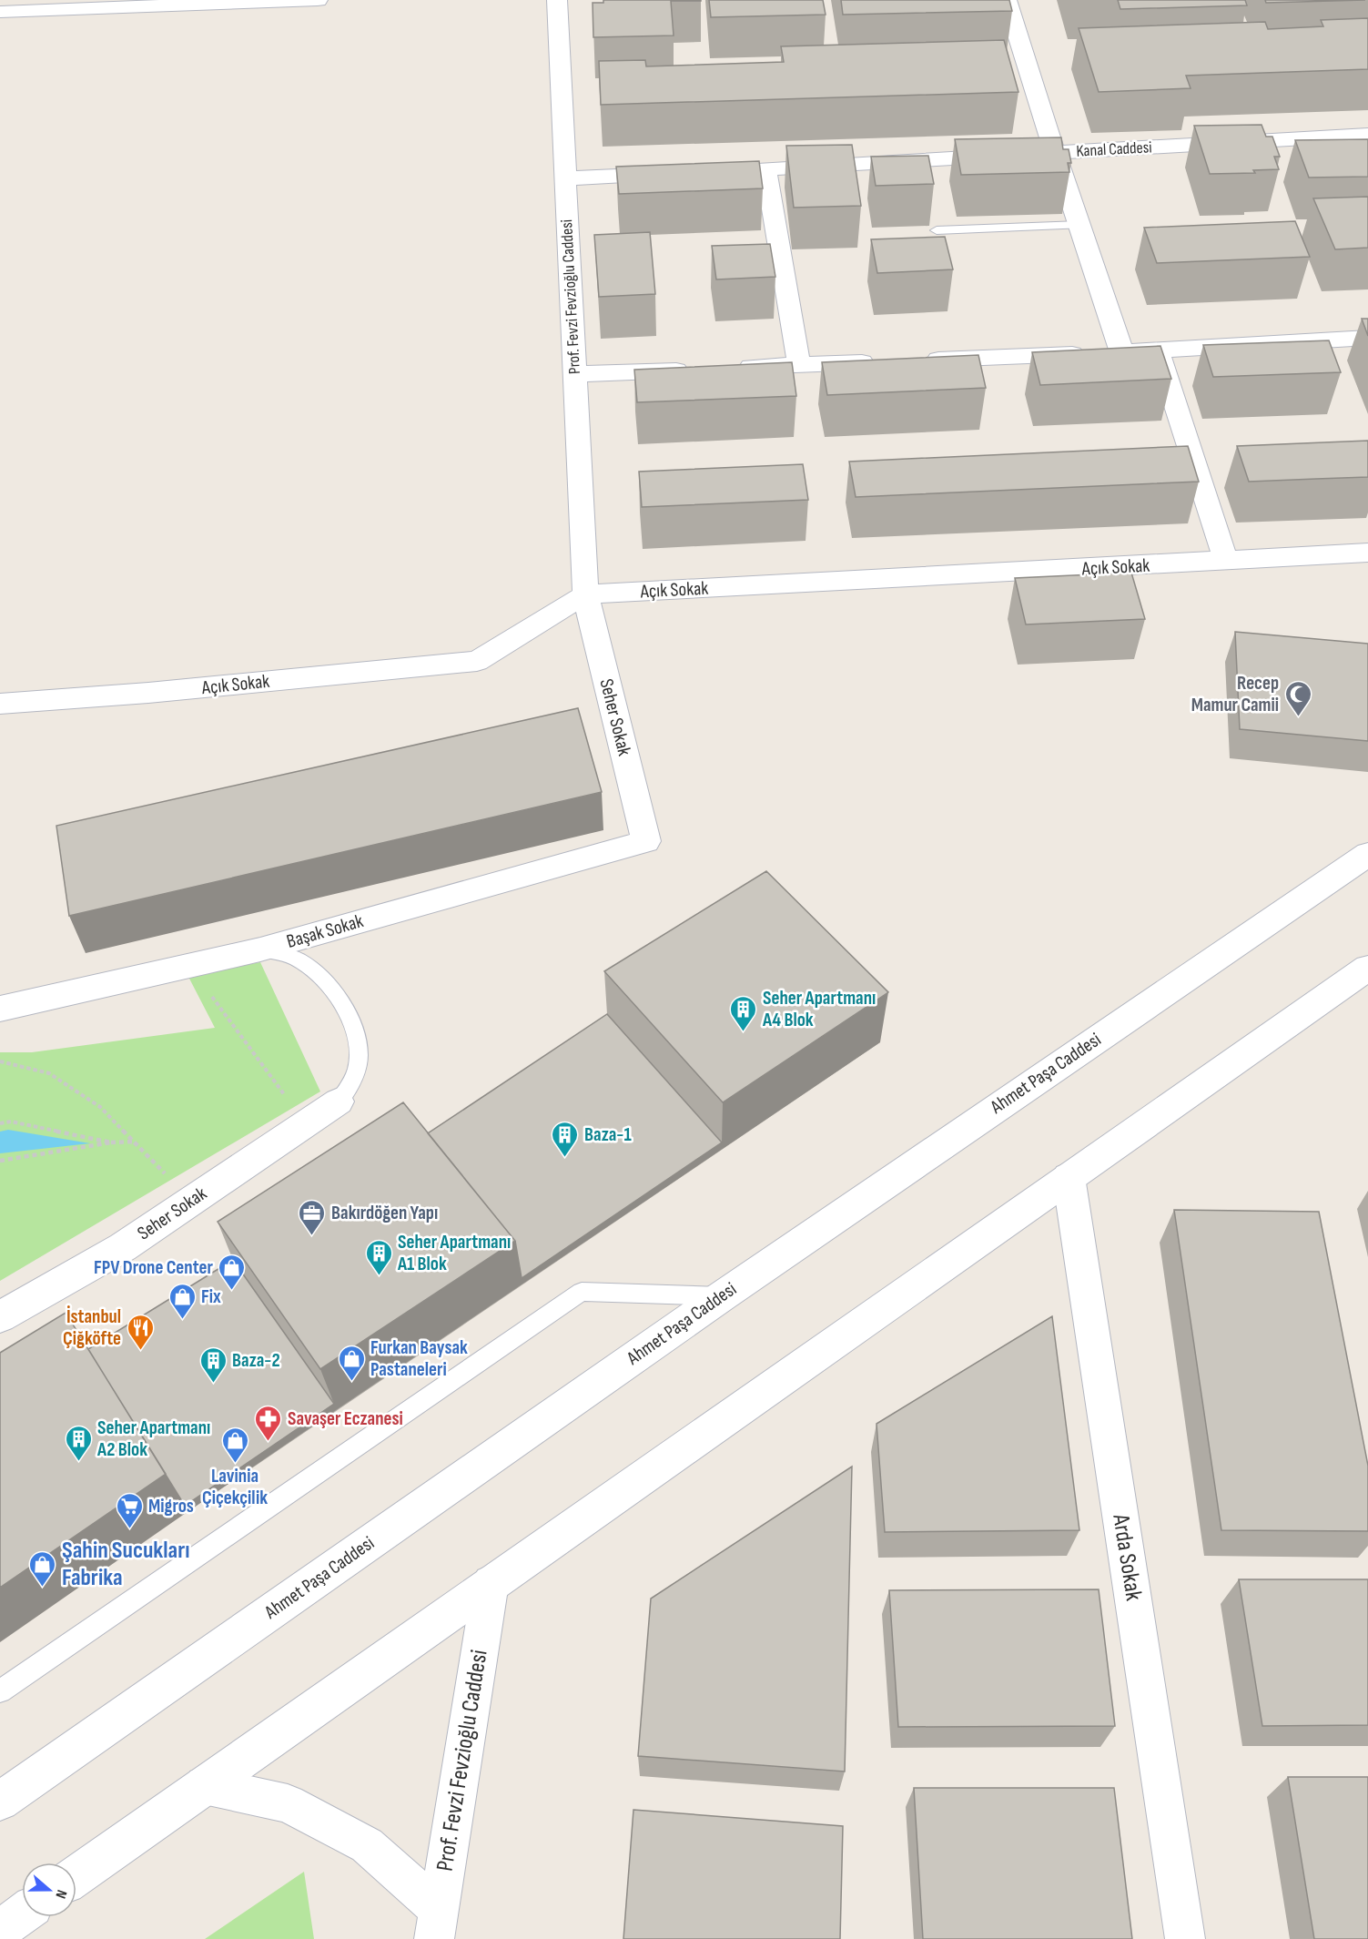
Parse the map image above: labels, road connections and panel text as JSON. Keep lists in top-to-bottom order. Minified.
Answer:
{"streets":{"street":["Kanal Caddesi","Prof. Fevzi Fevzioğlu Caddesi","Açık Sokak","Seher Sokak","Başak Sokak","Ahmet Paşa Caddesi","Arda Sokak"]},"crossings":[["Kanal Caddesi","Prof. Fevzi Fevzioğlu Caddesi"],["Prof. Fevzi Fevzioğlu Caddesi","Açık Sokak"],["Prof. Fevzi Fevzioğlu Caddesi","Seher Sokak"],["Açık Sokak","Seher Sokak"],["Seher Sokak","Başak Sokak"]],"places":{"mosque":["Recep Mamur Camii"],"building":["Seher Apartmanı A4 Blok","Baza-1","Seher Apartmanı A1 Blok","Baza-2","Seher Apartmanı A2 Blok"],"office":["Bakırdöğen Yapı"],"shop":["FPV Drone Center","Fix","Furkan Baysak Pastaneleri","Lavinia Çiçekçilik","Şahin Sucukları Fabrika"],"restaurant":["İstanbul Çiğköfte"],"pharmacy":["Savaşer Eczanesi"],"supermarket":["Migros"]},"north":"right"}
